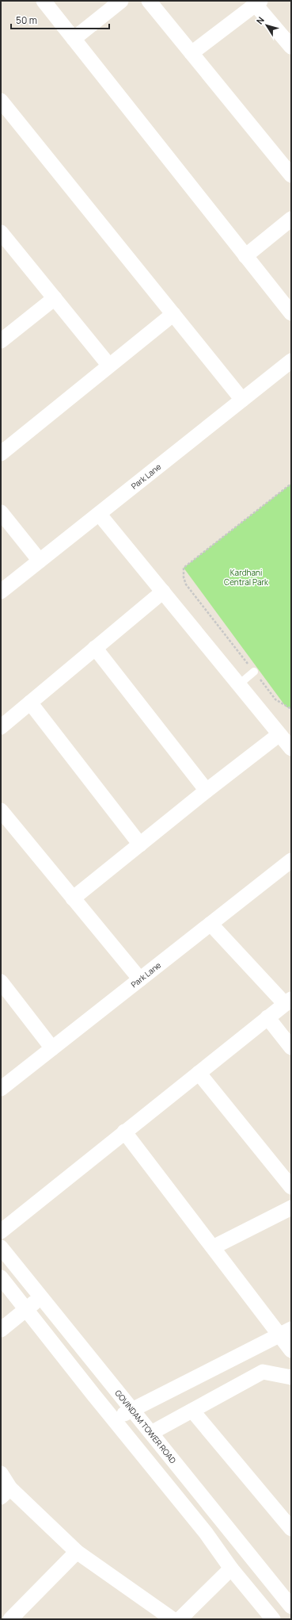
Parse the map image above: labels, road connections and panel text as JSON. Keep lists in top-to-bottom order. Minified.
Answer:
{"streets":{"street":["Park Lane","GOVINDAM TOWER ROAD"]},"parks":["Kardhani Central Park"],"scale_bar":"50 m","north":"top left"}
